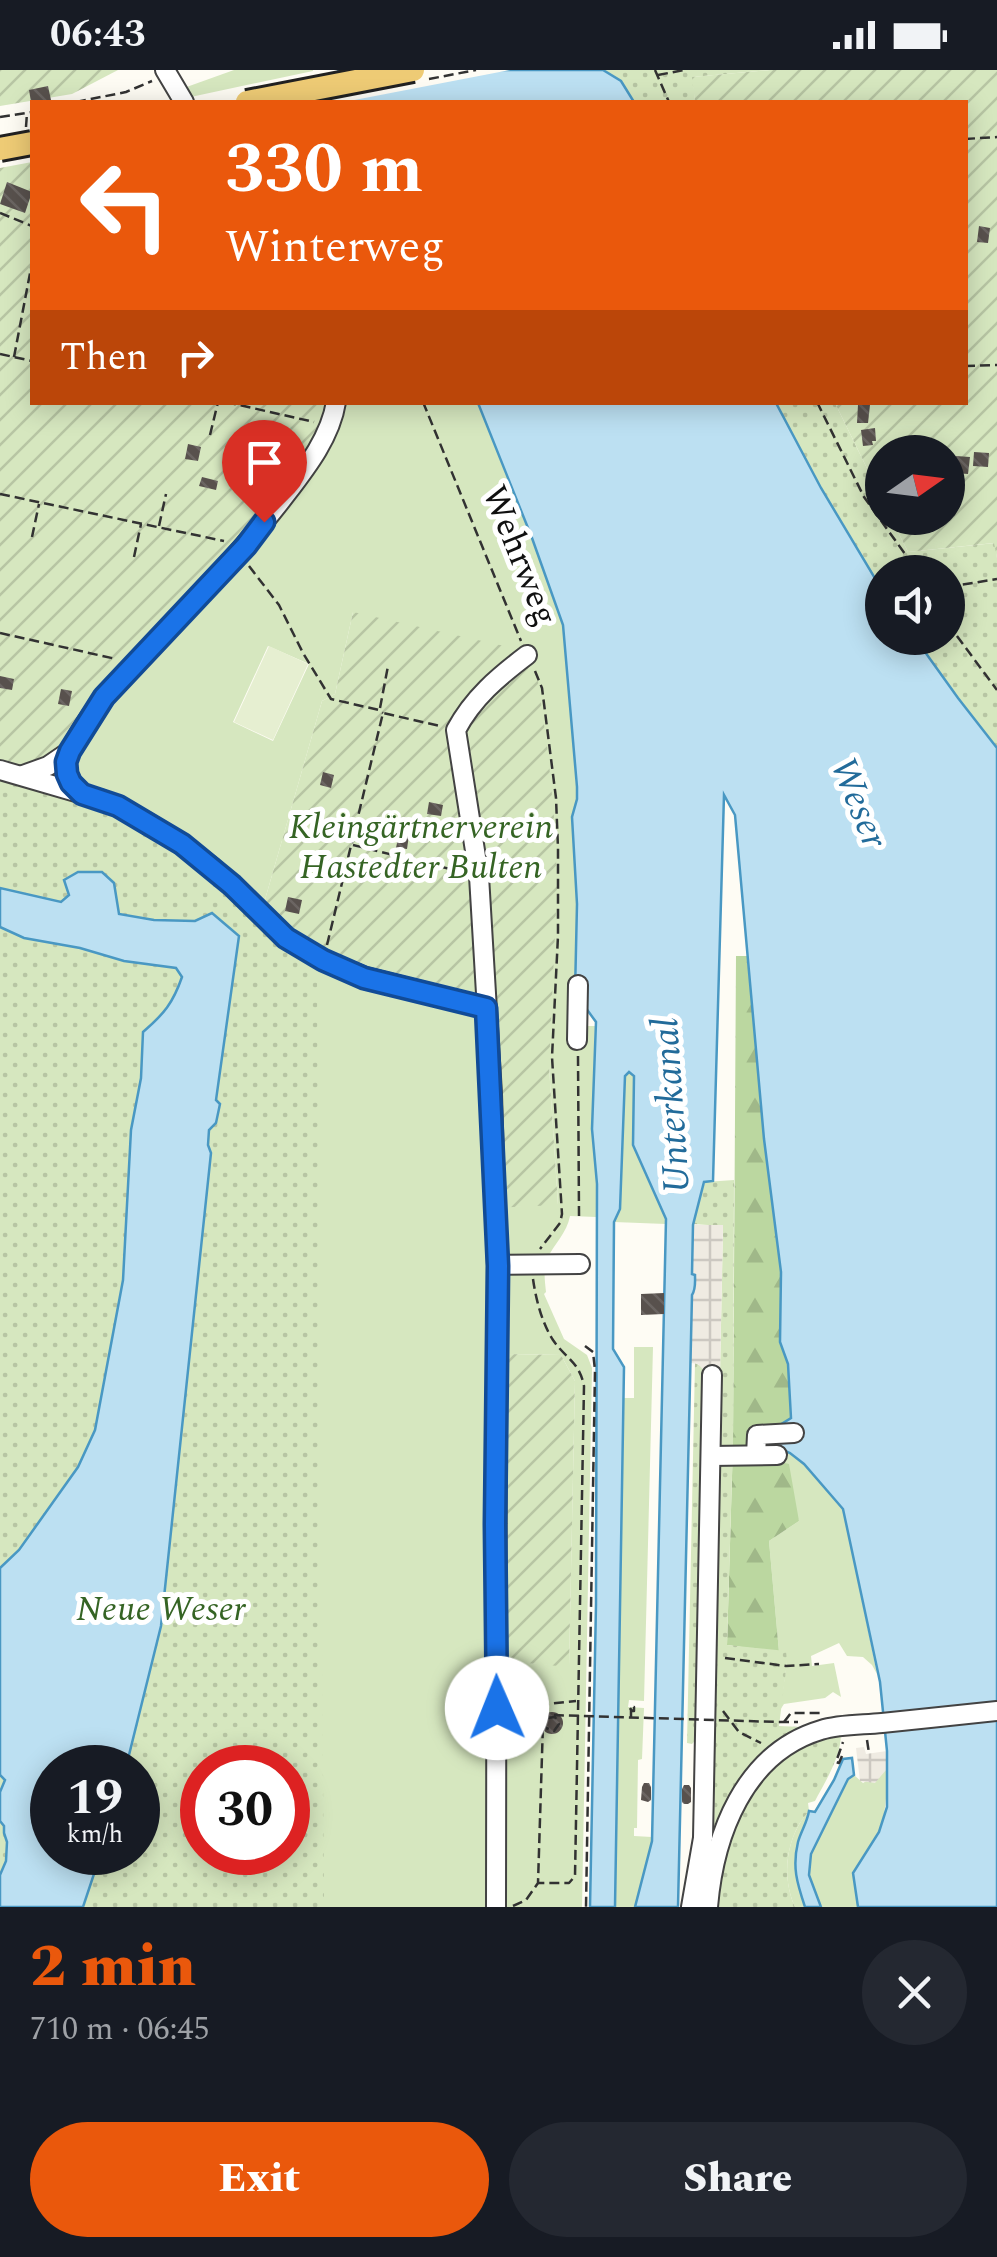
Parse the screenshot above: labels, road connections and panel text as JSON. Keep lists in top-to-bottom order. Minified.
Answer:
{"streets":{"street":["Wehrweg"]},"water":["Weser","Unterkanal"],"parks":["Kleingärtnerverein Hastedter Bulten","Neue Weser"],"north":"right","page":{"status":"06:43","turn":["330 m","Winterweg"],"then":"Then","speed":"19 km/h","limit":"30","heading":["2 min","710 m · 06:45"],"buttons":["Exit","Share"]}}
